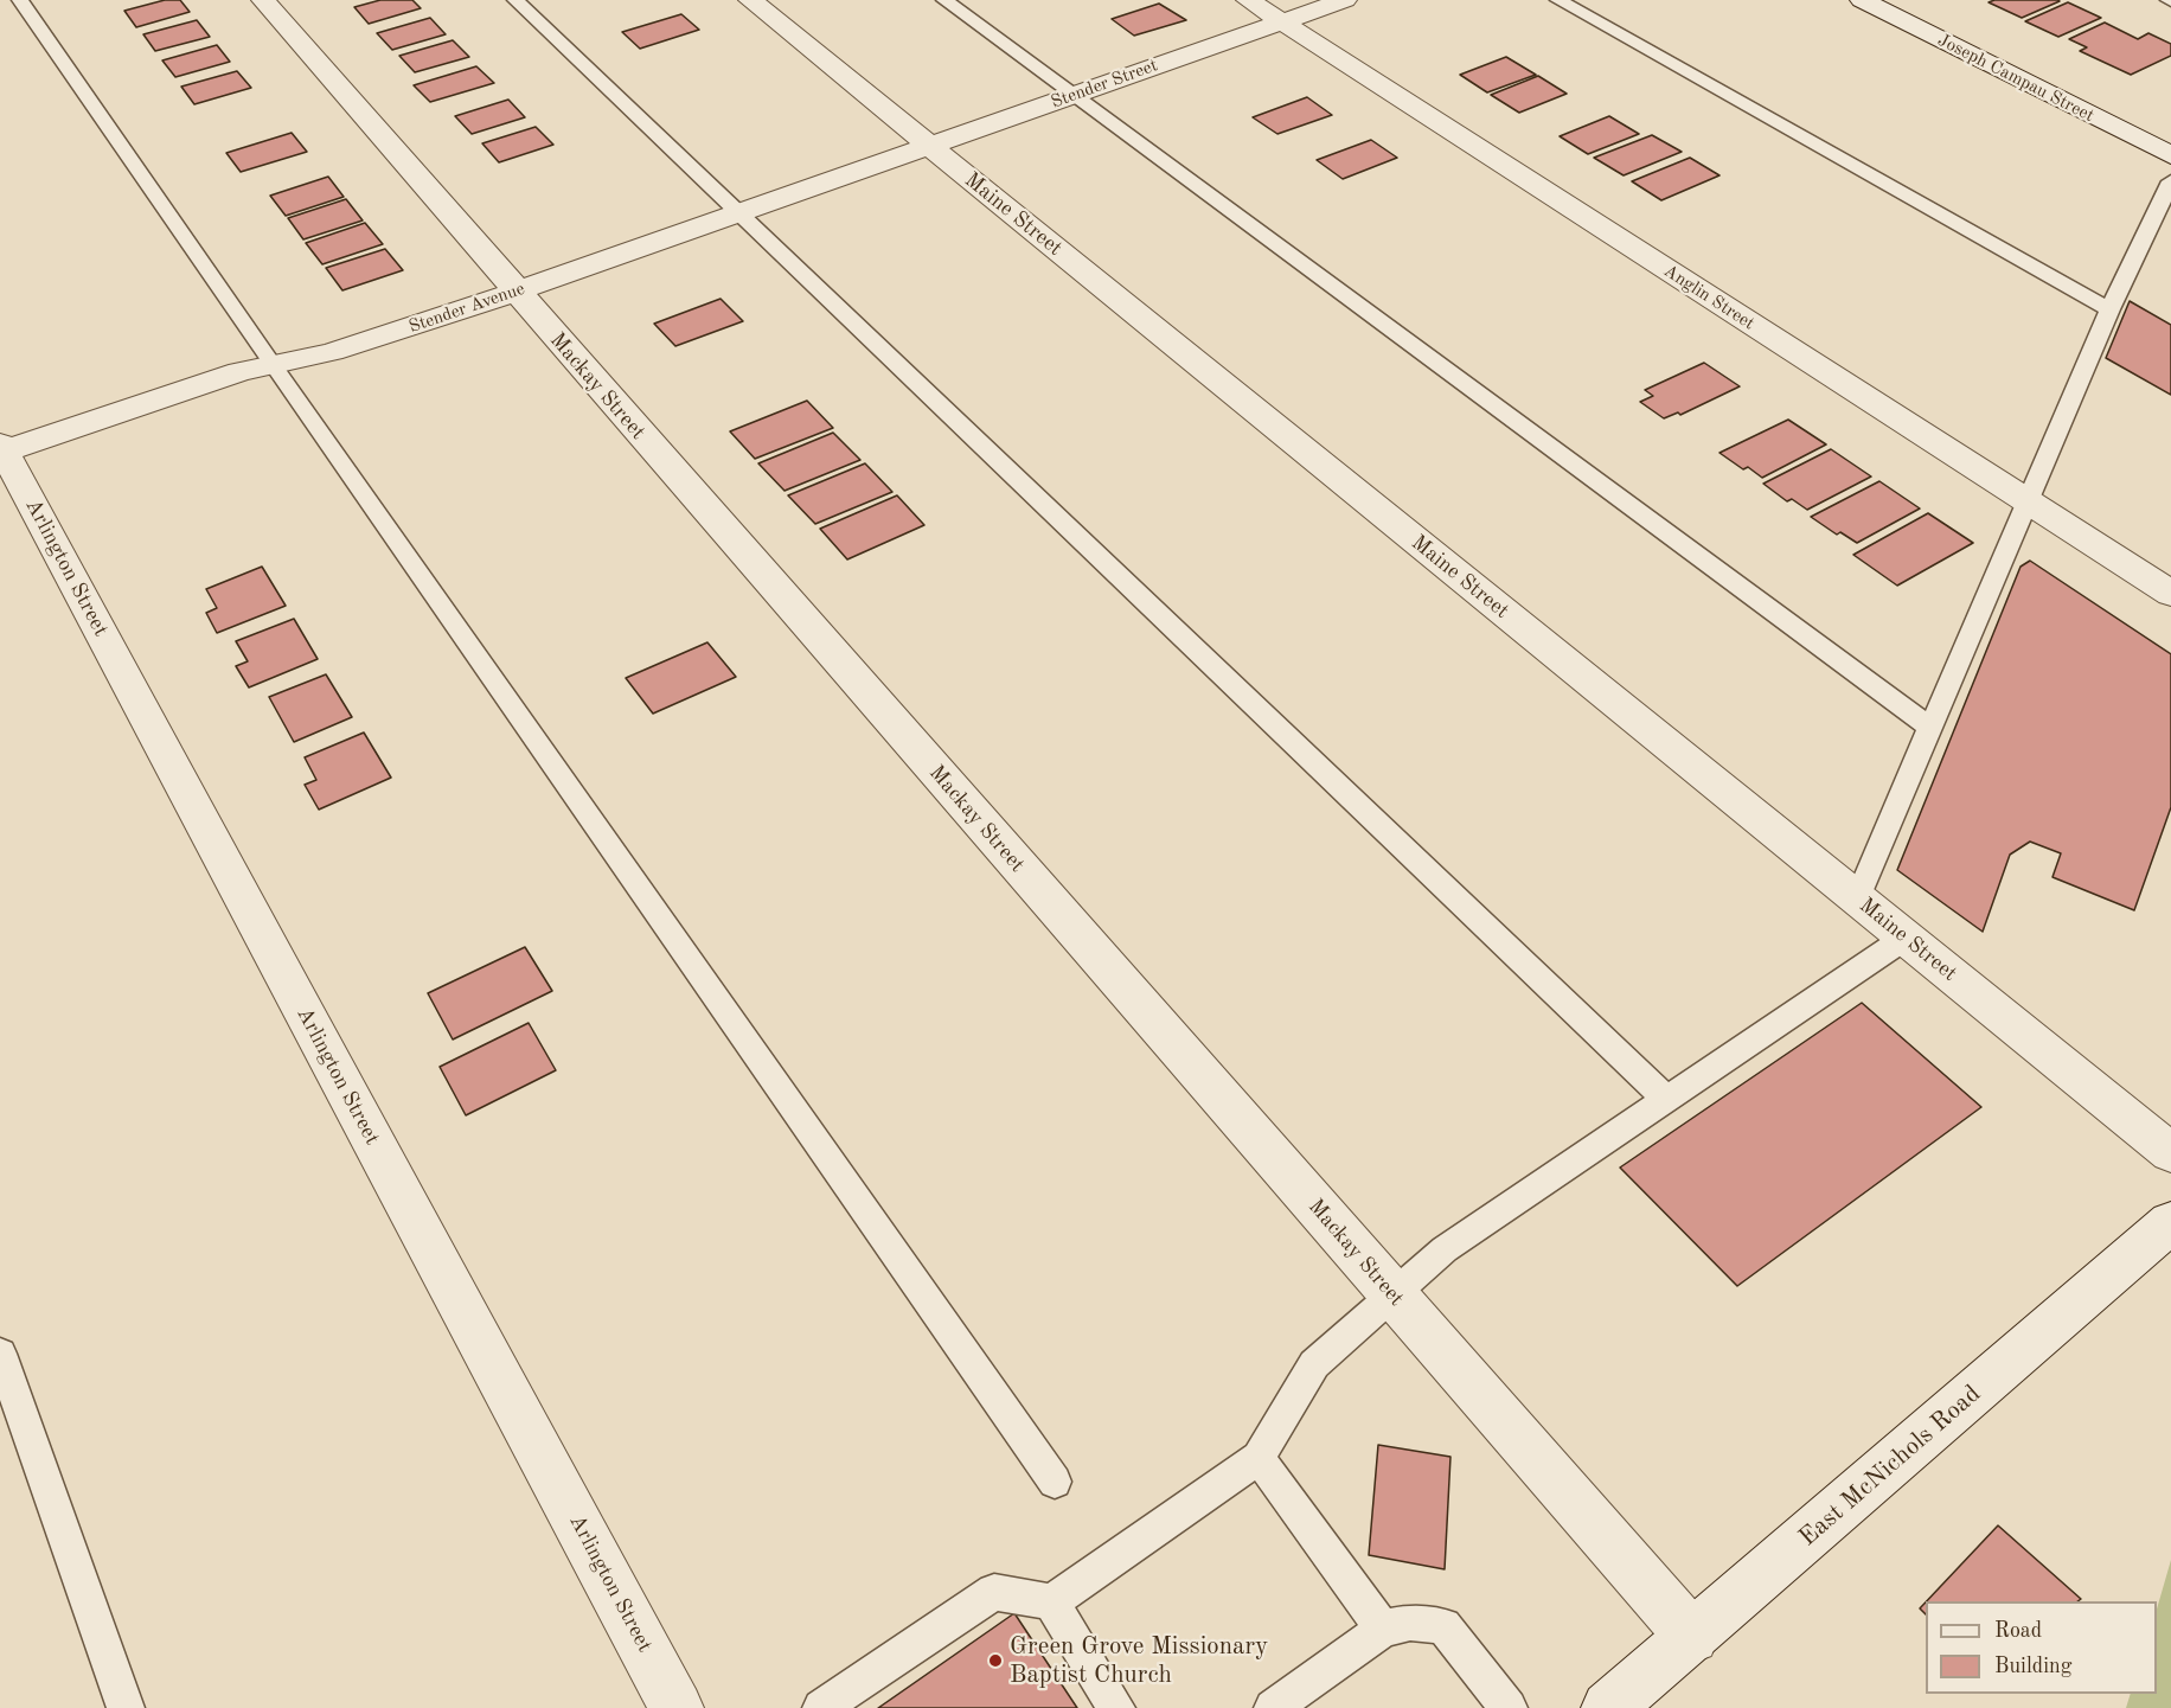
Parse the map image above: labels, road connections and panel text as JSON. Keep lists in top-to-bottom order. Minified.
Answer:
{"streets":{"street":["Joseph Campau Street","Stender Street","Maine Street","Anglin Street","Stender Avenue","Mackay Street","Arlington Street","East McNichols Road"]},"crossings":[["Stender Street","Maine Street"],["Stender Street","Anglin Street"],["Stender Street","Stender Avenue"],["Maine Street","Stender Avenue"],["Stender Avenue","Mackay Street"],["Stender Avenue","Arlington Street"],["Mackay Street","East McNichols Road"]],"places":["Green Grove Missionary Baptist Church"],"legend":["Road","Building"]}
